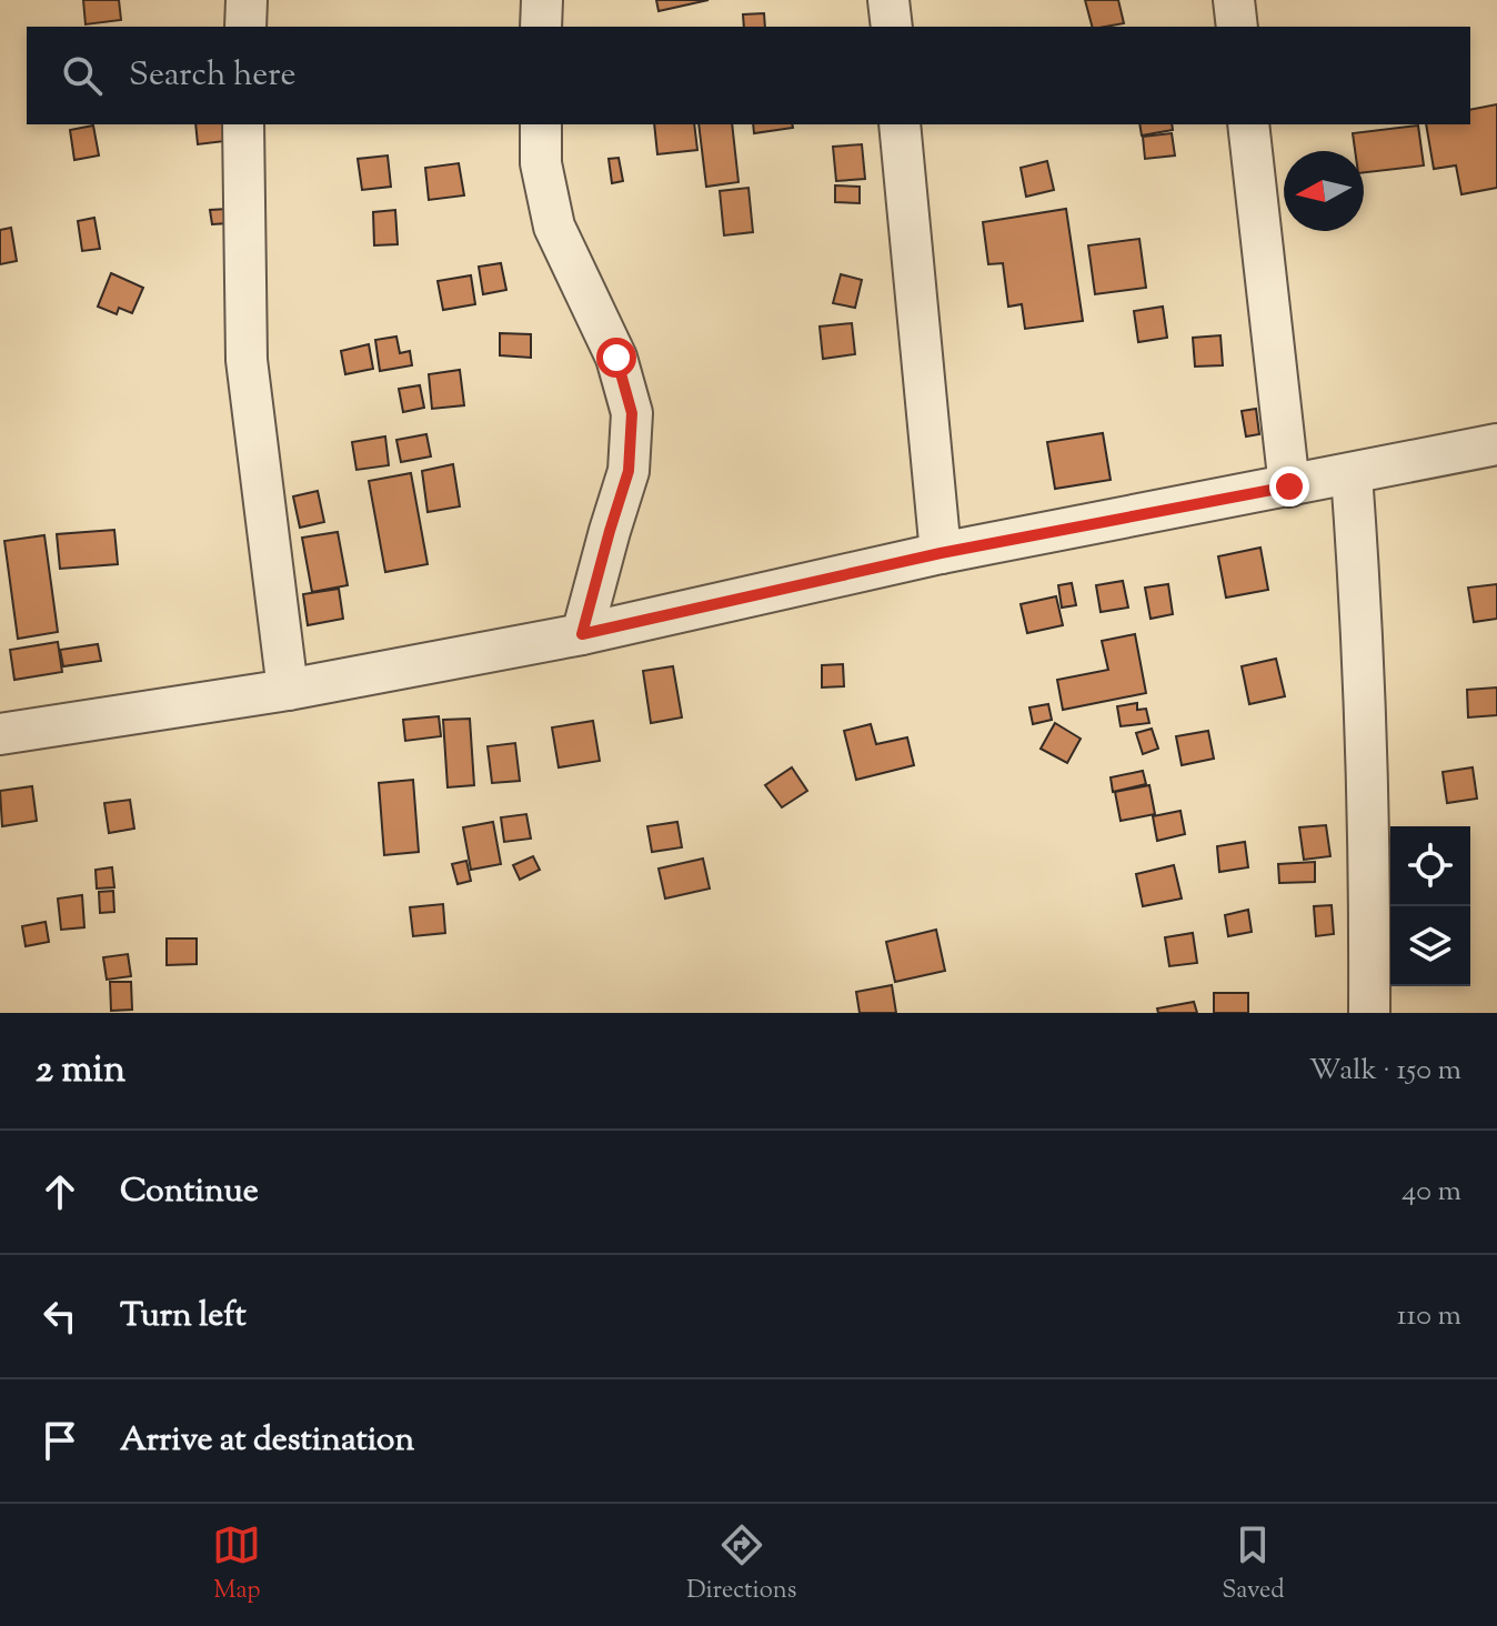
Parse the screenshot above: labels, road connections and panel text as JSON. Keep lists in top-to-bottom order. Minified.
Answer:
{"north":"left","page":{"search":"Search here","heading":["2 min","Walk · 150 m"],"list":[["Continue","40 m"],["Turn left","110 m"],"Arrive at destination"],"nav":["Map","Directions","Saved"]}}
